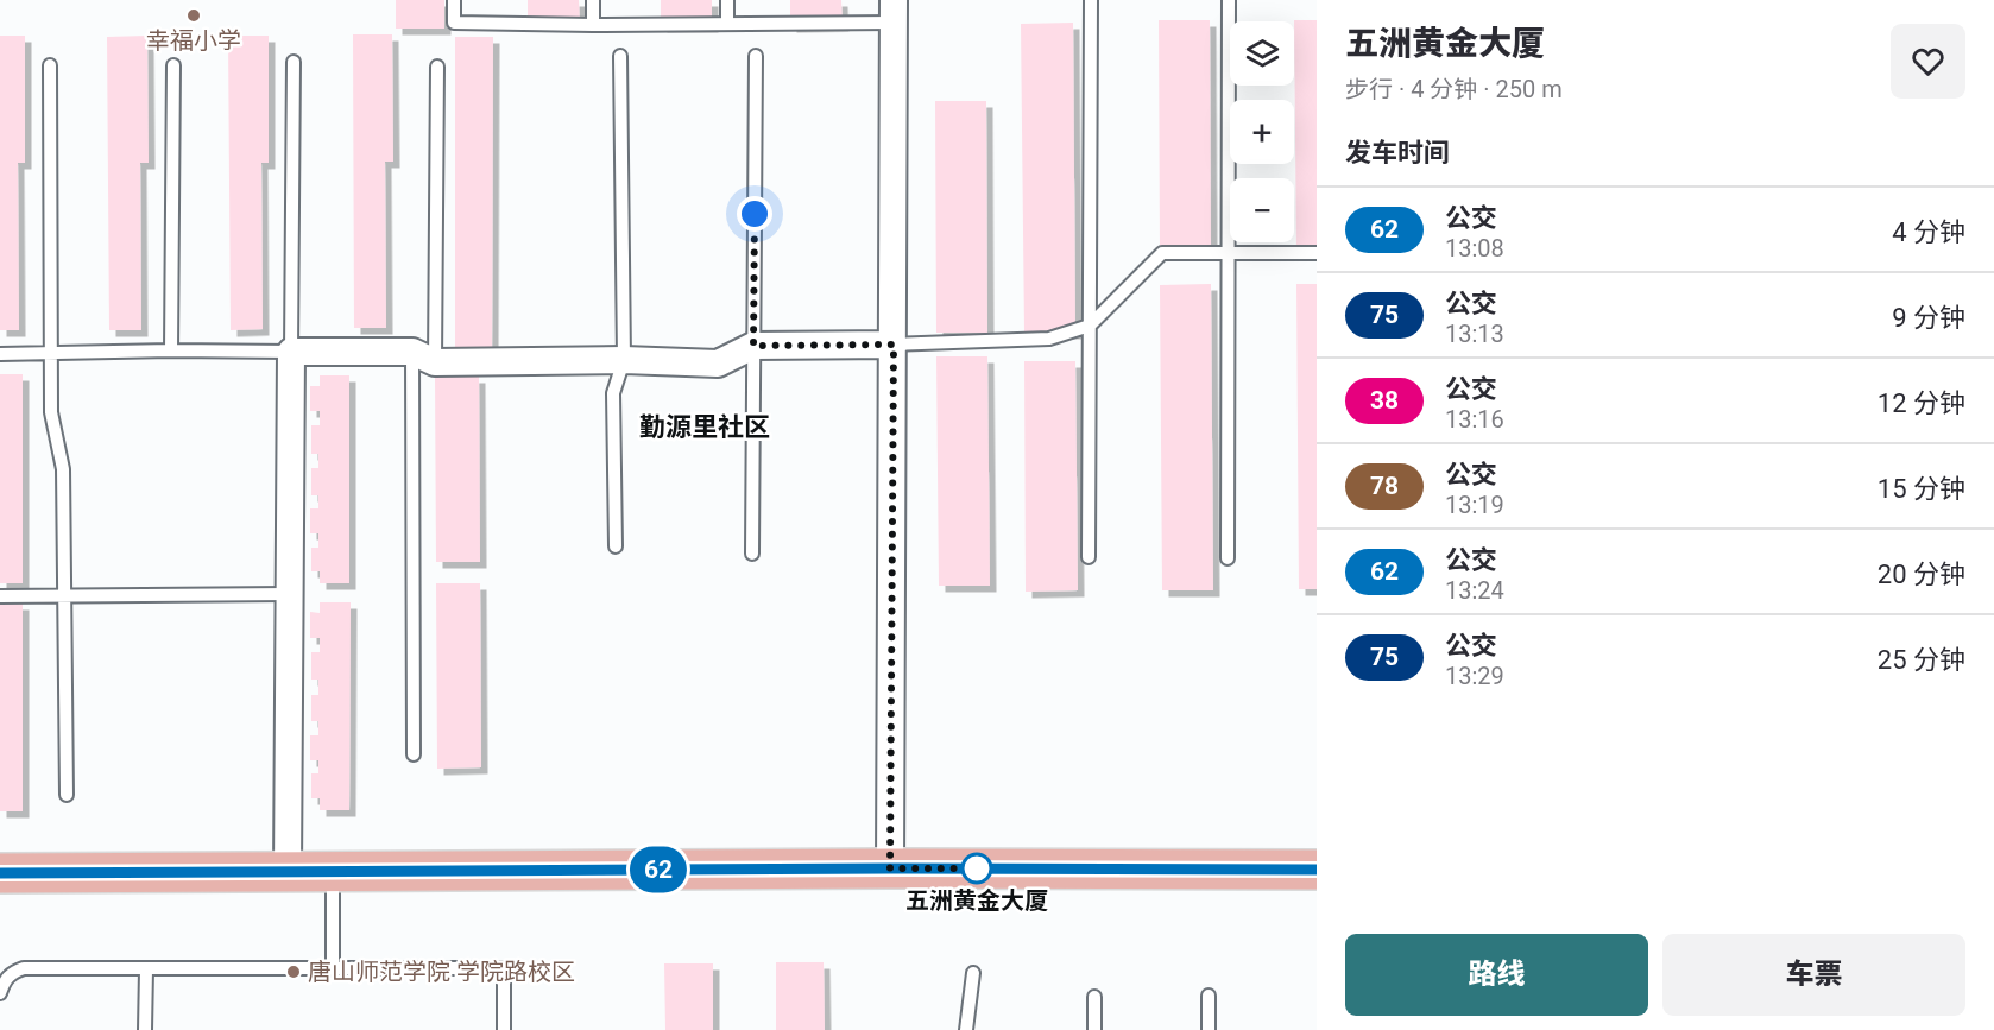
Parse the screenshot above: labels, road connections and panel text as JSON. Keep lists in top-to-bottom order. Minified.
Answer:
{"districts":["勤源里社区"],"places":["幸福小学","五洲黄金大厦","唐山师范学院 学院路校区"],"lines":["bus line 62"],"page":{"on_map":"62","heading":[["五洲黄金大厦","步行 · 4 分钟 · 250 m"],"发车时间"],"map_buttons":["+","−"],"list":[{"mark":"62","name":"公交","note":"13:08","value":"4 分钟"},{"mark":"75","name":"公交","note":"13:13","value":"9 分钟"},{"mark":"38","name":"公交","note":"13:16","value":"12 分钟"},{"mark":"78","name":"公交","note":"13:19","value":"15 分钟"},{"mark":"62","name":"公交","note":"13:24","value":"20 分钟"},{"mark":"75","name":"公交","note":"13:29","value":"25 分钟"}],"buttons":["路线","车票"]}}
